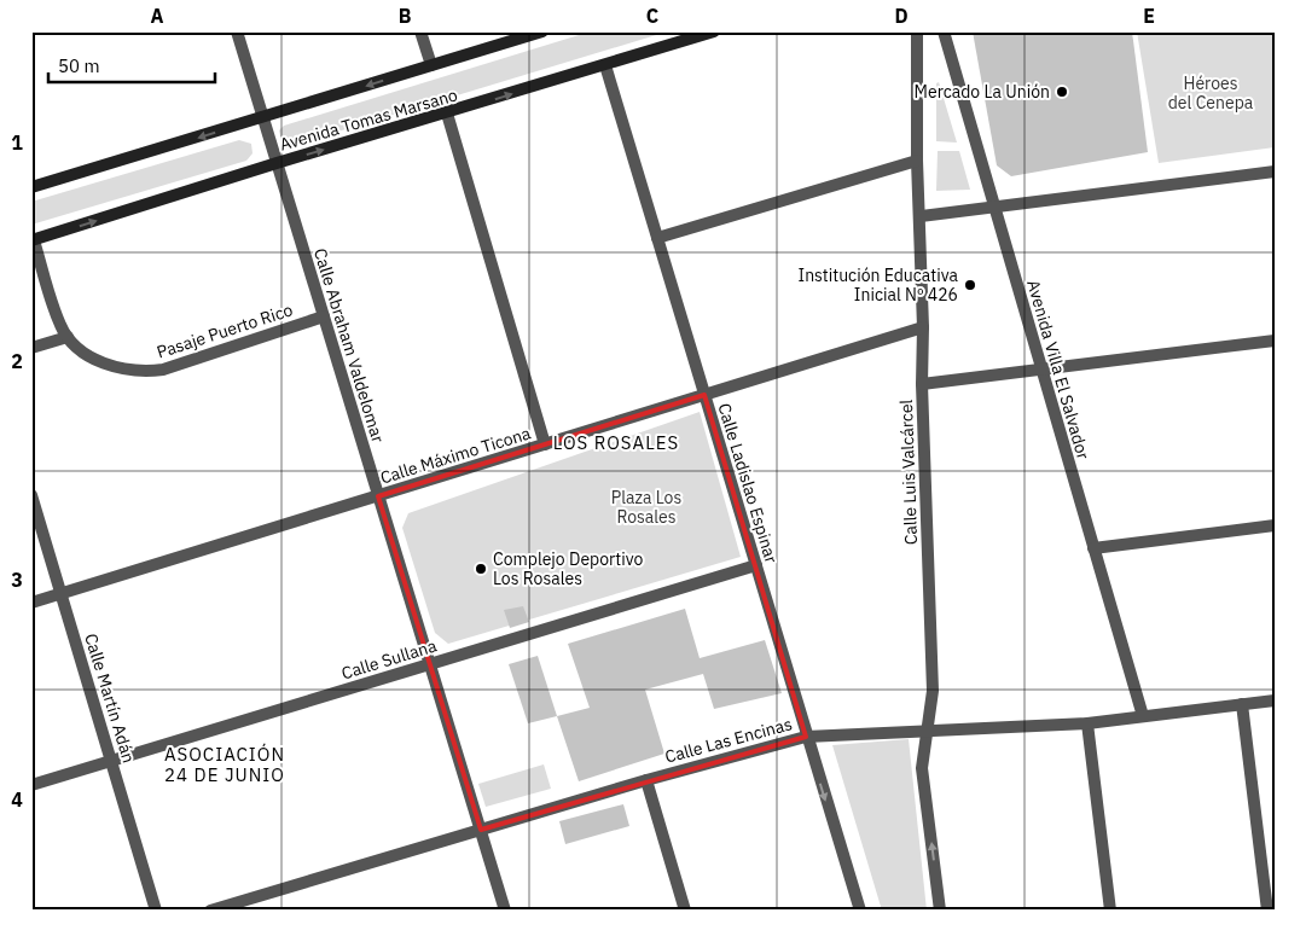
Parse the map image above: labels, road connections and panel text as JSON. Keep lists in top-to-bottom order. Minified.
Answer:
{"streets":{"street":["Avenida Tomas Marsano","Pasaje Puerto Rico","Calle Abraham Valdelomar","Avenida Villa El Salvador","Calle Máximo Ticona","Calle Luis Valcárcel","Calle Ladislao Espinar","Calle Sullana","Calle Martín Adán","Calle Las Encinas"]},"crossings":[["Avenida Tomas Marsano","Pasaje Puerto Rico"],["Avenida Tomas Marsano","Calle Abraham Valdelomar"],["Avenida Tomas Marsano","Calle Ladislao Espinar"],["Pasaje Puerto Rico","Calle Abraham Valdelomar"],["Calle Abraham Valdelomar","Calle Máximo Ticona"],["Calle Abraham Valdelomar","Calle Sullana"],["Calle Abraham Valdelomar","Calle Las Encinas"],["Avenida Villa El Salvador","Calle Las Encinas"],["Calle Máximo Ticona","Calle Luis Valcárcel"],["Calle Máximo Ticona","Calle Ladislao Espinar"],["Calle Máximo Ticona","Calle Martín Adán"],["Calle Luis Valcárcel","Calle Las Encinas"],["Calle Ladislao Espinar","Calle Sullana"],["Calle Ladislao Espinar","Calle Las Encinas"],["Calle Sullana","Calle Martín Adán"]],"districts":["LOS ROSALES","ASOCIACIÓN 24 DE JUNIO"],"parks":["Héroes del Cenepa","Plaza Los Rosales"],"places":["Mercado La Unión","Institución Educativa Inicial Nº 426","Complejo Deportivo Los Rosales"],"scale_bar":"50 m","grid":{"columns":["A","B","C","D","E"],"rows":["1","2","3","4"]}}
